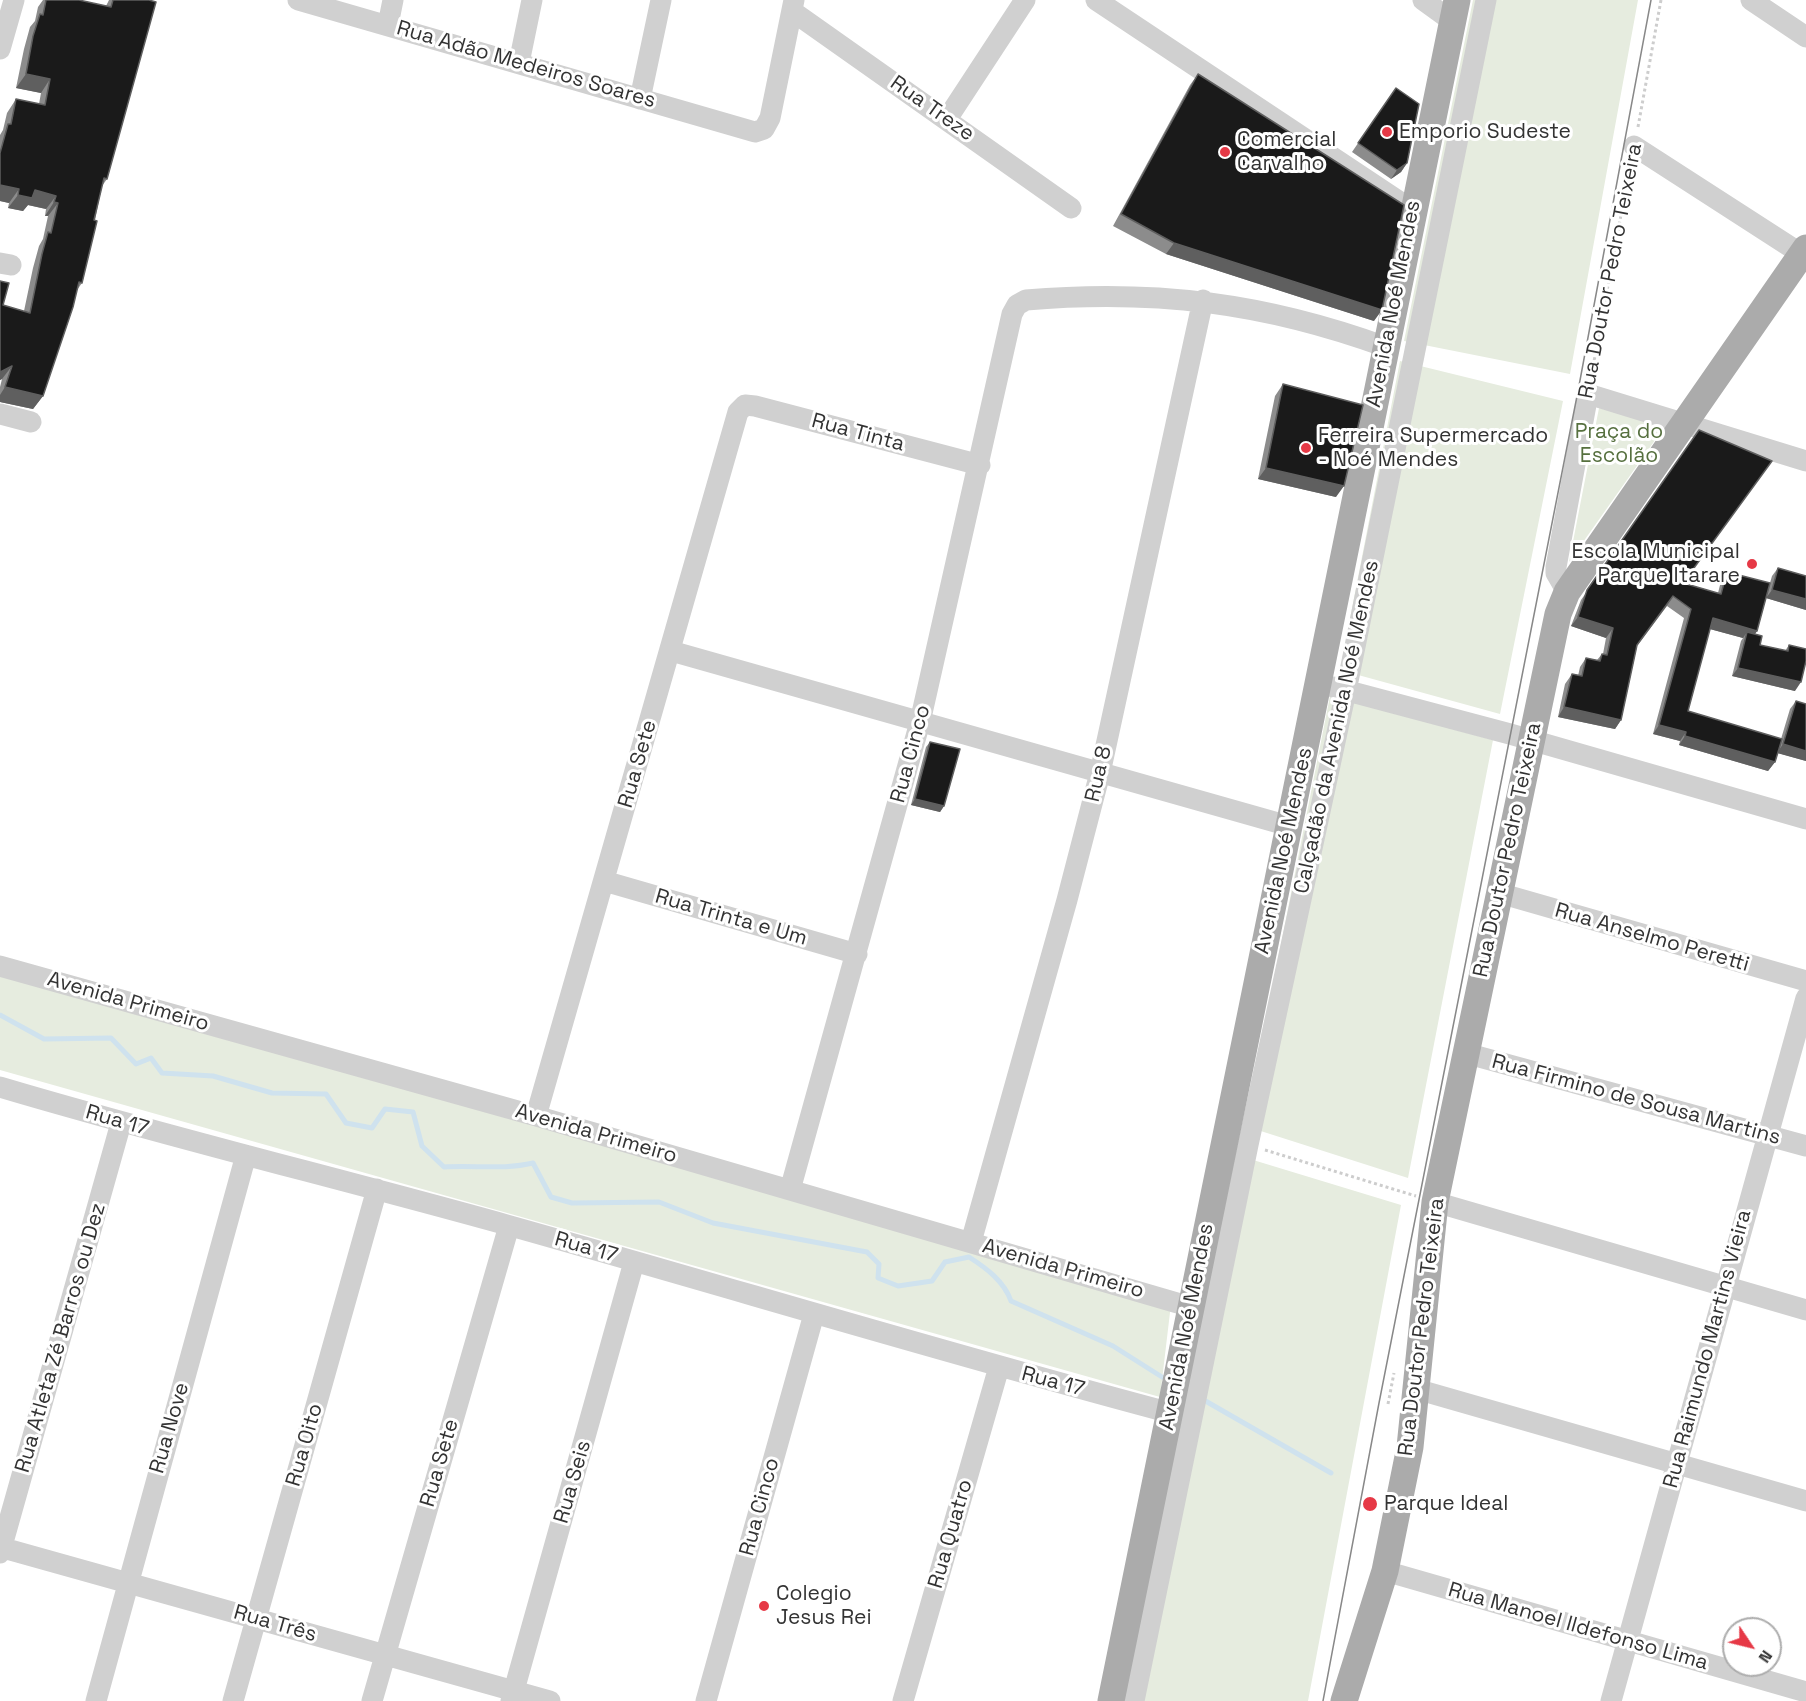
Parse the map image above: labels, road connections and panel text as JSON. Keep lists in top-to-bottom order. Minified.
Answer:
{"streets":{"main road":["Rua Doutor Pedro Teixeira","Avenida Noé Mendes"],"street":["Rua Adão Medeiros Soares","Rua Treze","Rua Tinta","Calçadão da Avenida Noé Mendes","Rua Cinco","Rua Sete","Rua 8","Rua Trinta e Um","Rua Anselmo Peretti","Avenida Primeiro","Rua Firmino de Sousa Martins","Rua 17","Rua Atleta Zé Barros ou Dez","Rua Raimundo Martins Vieira","Rua Nove","Rua Oito","Rua Seis","Rua Quatro","Rua Três","Rua Manoel Ildefonso Lima"]},"crossings":[["Rua Adão Medeiros Soares","Rua Treze"],["Rua Doutor Pedro Teixeira","Rua Anselmo Peretti"],["Rua Doutor Pedro Teixeira","Rua Firmino de Sousa Martins"],["Rua Doutor Pedro Teixeira","Rua Manoel Ildefonso Lima"],["Avenida Noé Mendes","Avenida Primeiro"],["Avenida Noé Mendes","Rua 17"],["Rua Tinta","Rua Cinco"],["Rua Tinta","Rua Sete"],["Rua Cinco","Rua 8"],["Rua Cinco","Rua Trinta e Um"],["Rua Cinco","Avenida Primeiro"],["Rua Cinco","Rua 17"],["Rua Sete","Rua Trinta e Um"],["Rua Sete","Avenida Primeiro"],["Rua Sete","Rua 17"],["Rua Sete","Rua Três"],["Rua 8","Avenida Primeiro"],["Rua Firmino de Sousa Martins","Rua Raimundo Martins Vieira"],["Rua 17","Rua Atleta Zé Barros ou Dez"],["Rua 17","Rua Nove"],["Rua 17","Rua Oito"],["Rua 17","Rua Seis"],["Rua 17","Rua Quatro"],["Rua Atleta Zé Barros ou Dez","Rua Três"],["Rua Raimundo Martins Vieira","Rua Manoel Ildefonso Lima"],["Rua Nove","Rua Três"],["Rua Oito","Rua Três"],["Rua Seis","Rua Três"]],"parks":["Praça do Escolão"],"places":["Emporio Sudeste","Comercial Carvalho","Ferreira Supermercado - Noé Mendes","Escola Municipal Parque Itarare","Parque Ideal","Colegio Jesus Rei"],"north":"bottom right"}
